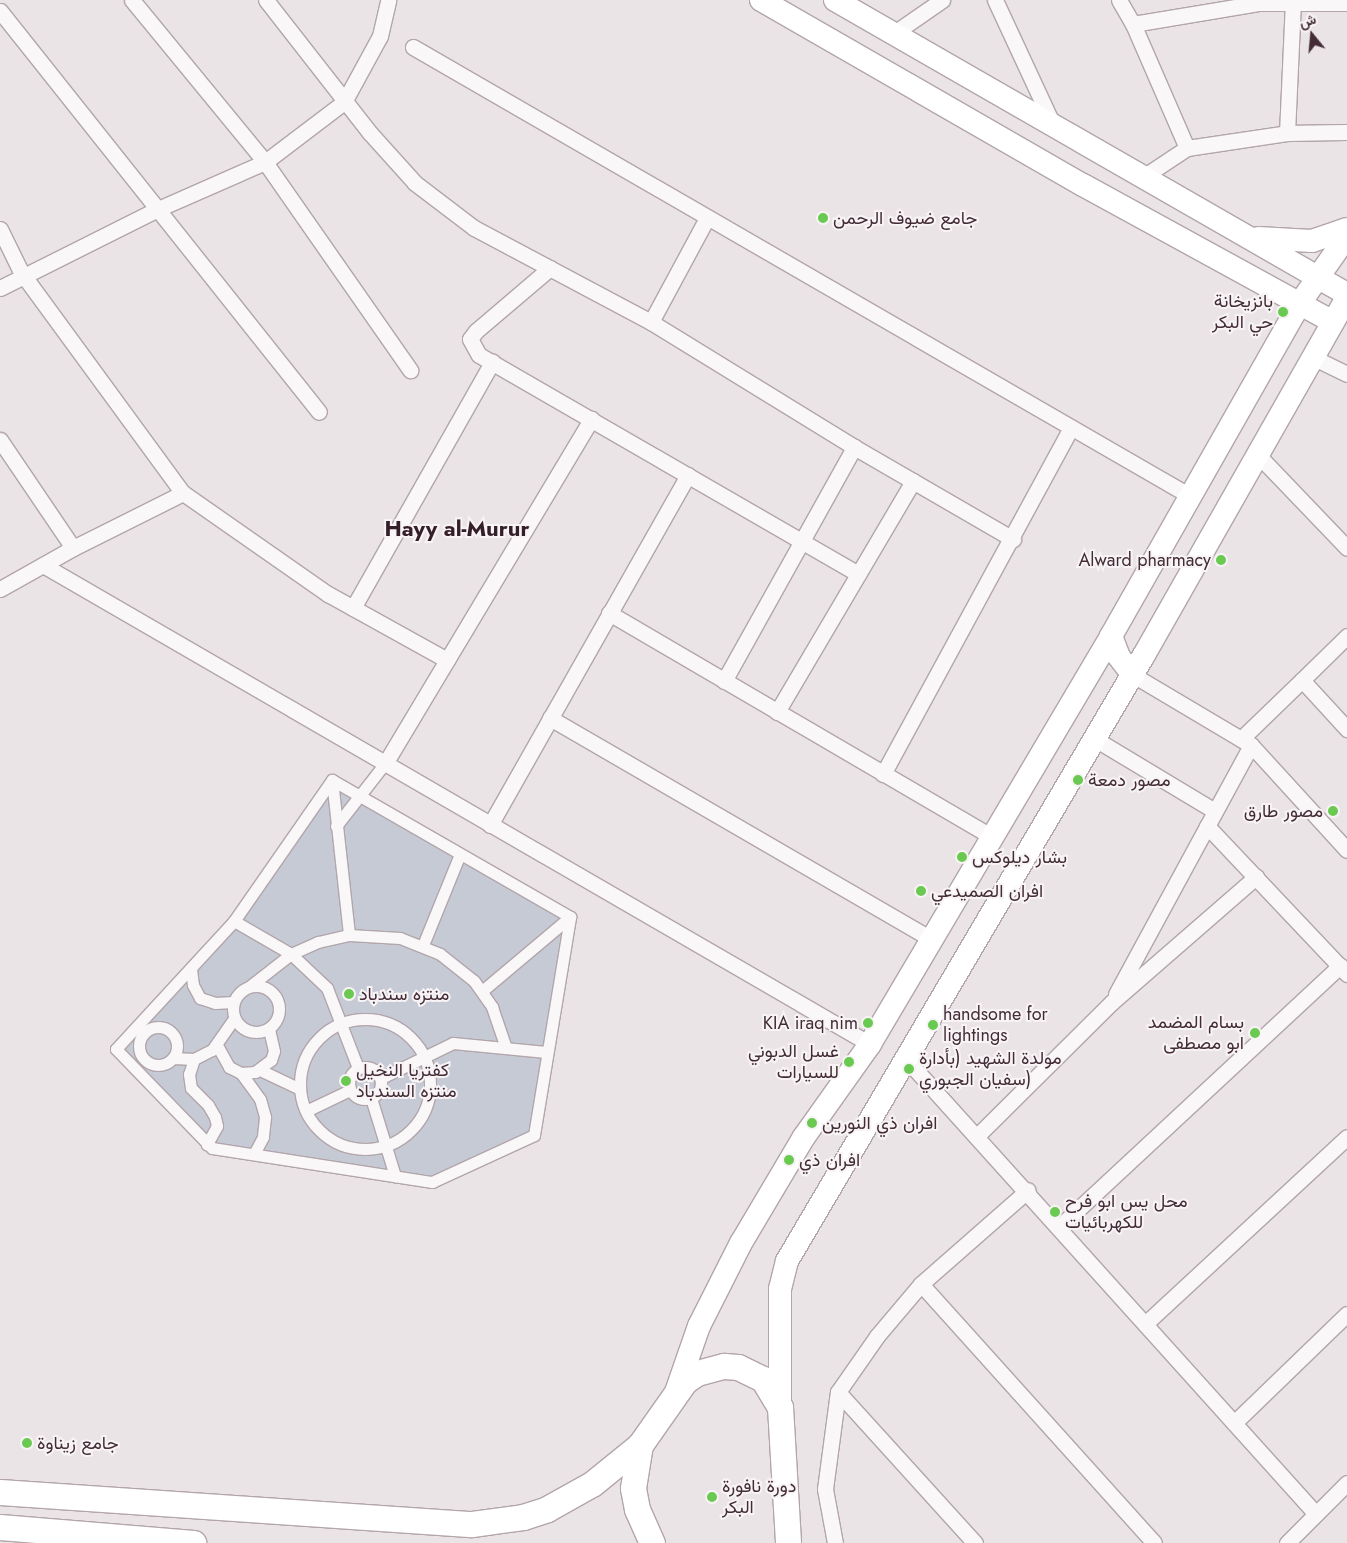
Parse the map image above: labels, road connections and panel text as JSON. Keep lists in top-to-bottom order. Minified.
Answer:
{"districts":["Hayy al-Murur"],"places":["جامع ضيوف الرحمن","بانزيخانة حي البكر","Alward pharmacy","مصور دمعة","مصور طارق","بشار ديلوكس","افران الصميدعي","منتزه سندباد","KIA iraq nim","handsome for lightings","بسام المضمد ابو مصطفى","غسل الدبوني للسيارات","مولدة الشهيد (بأدارة سفيان الجبوري)","كفتريا النخيل منتزه السندباد","افران ذي النورين","افران ذي","محل يس ابو فرح للكهربائيات","جامع زيناوة","دورة نافورة البكر"],"north":"top"}
